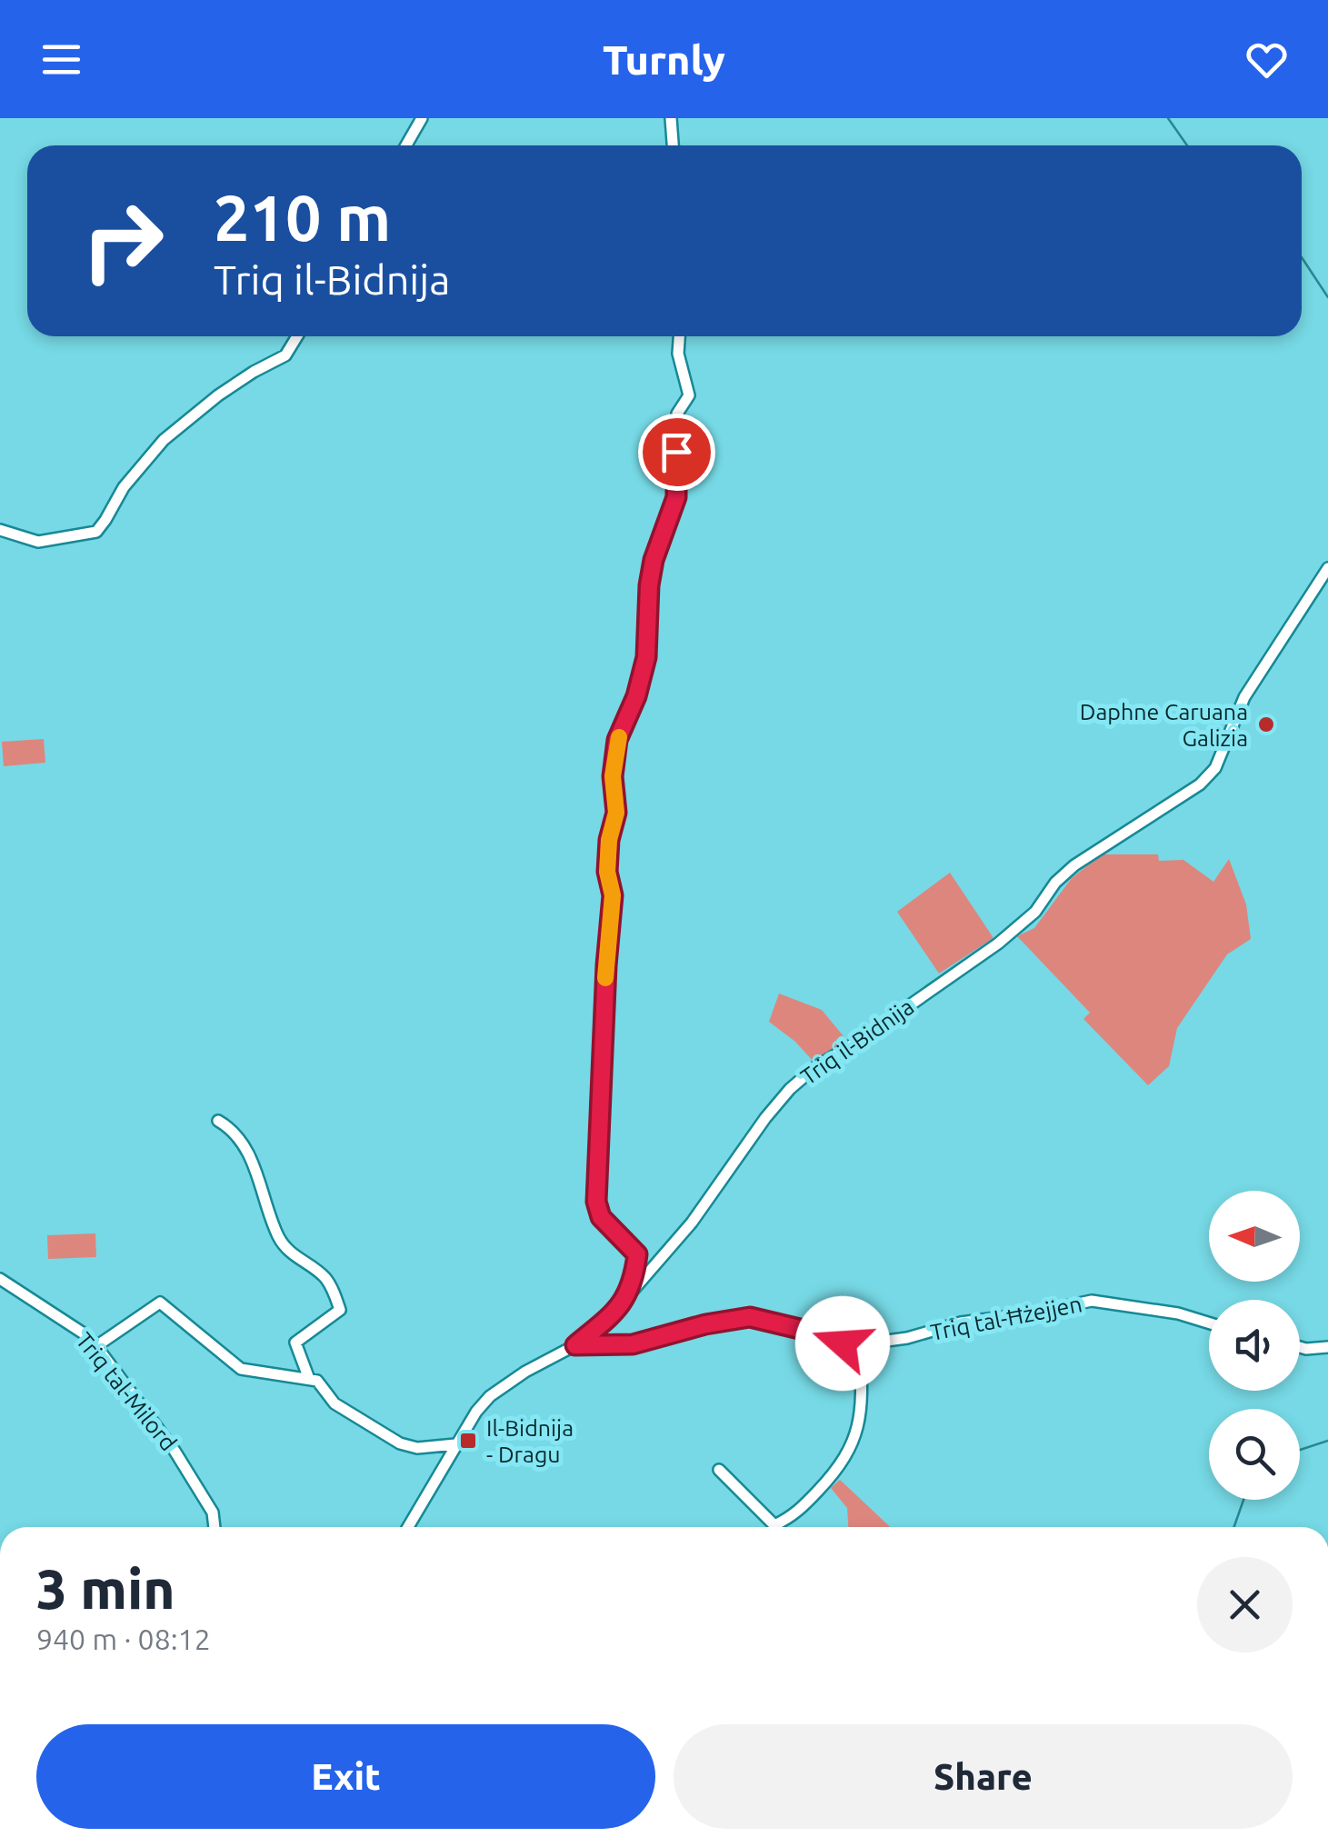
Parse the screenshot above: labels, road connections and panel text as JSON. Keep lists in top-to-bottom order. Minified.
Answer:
{"streets":{"street":["Triq il-Bidnija","Triq tal-Ħżejjen","Triq tal-Milord"]},"crossings":[["Triq il-Bidnija","Triq tal-Ħżejjen"]],"places":{"other":["Daphne Caruana Galizia"],"transit":["Il-Bidnija - Dragu"]},"north":"left","page":{"header":"Turnly","turn":["210 m","Triq il-Bidnija"],"heading":["3 min","940 m · 08:12"],"buttons":["Exit","Share"]}}
